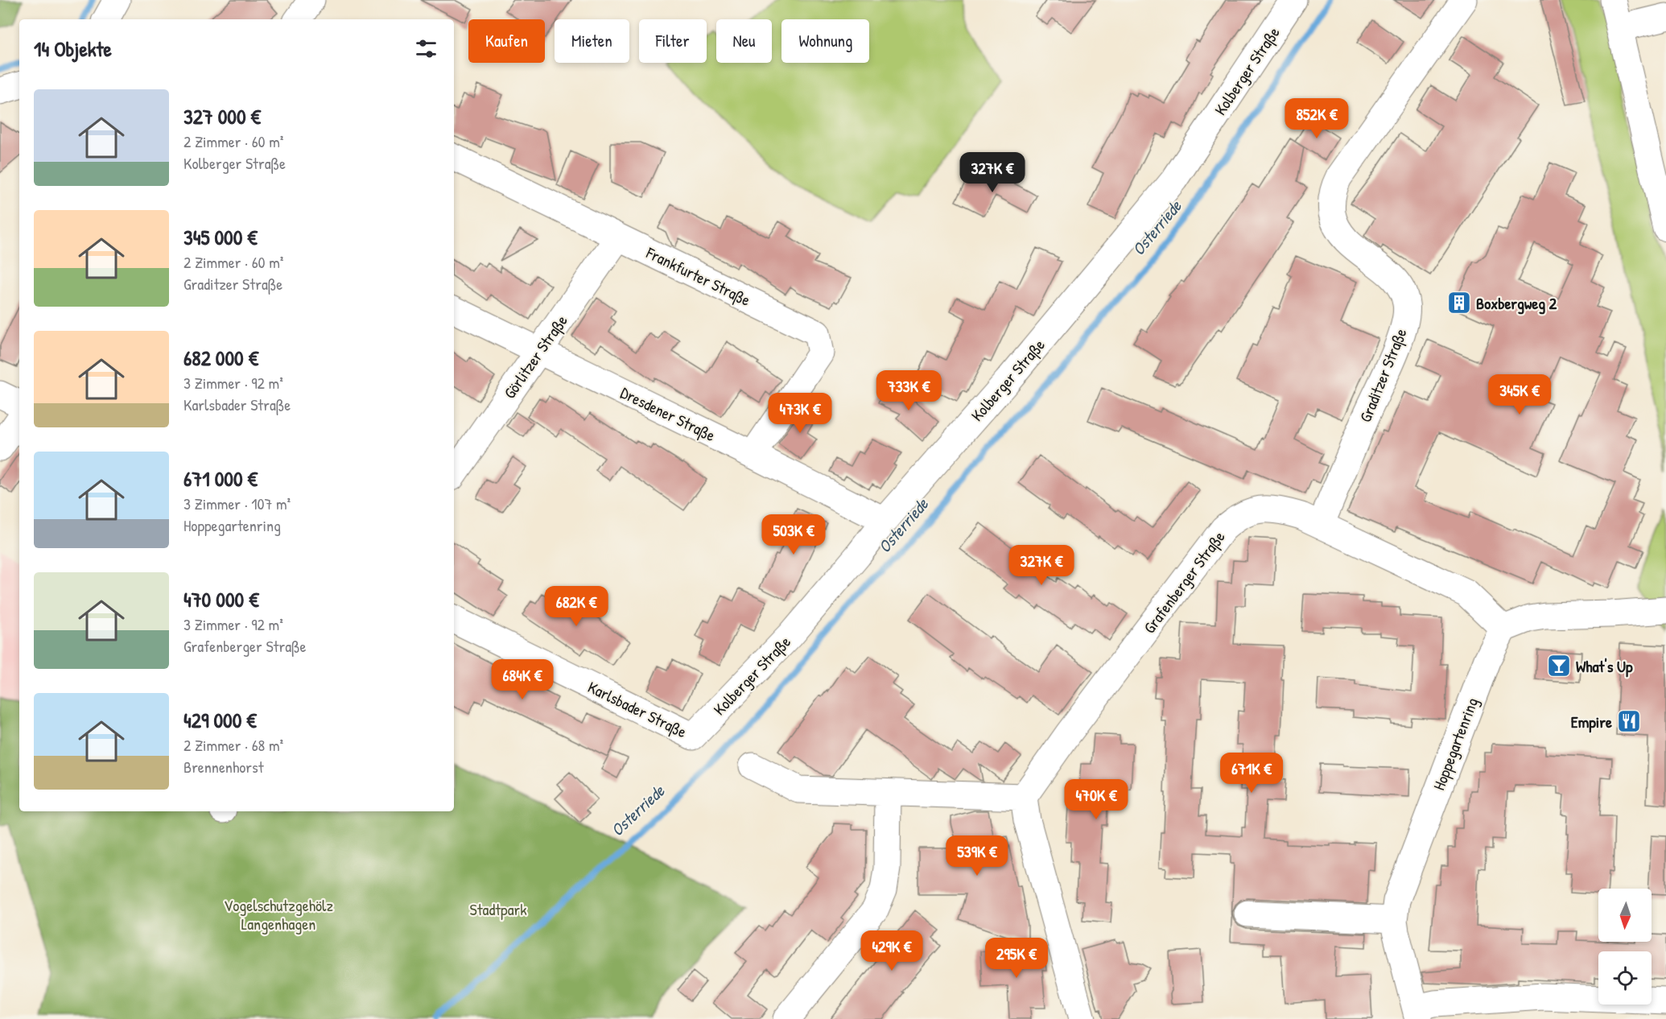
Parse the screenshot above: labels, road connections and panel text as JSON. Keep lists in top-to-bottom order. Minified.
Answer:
{"streets":{"street":["Kolberger Straße","Frankfurter Straße","Görlitzer Straße","Graditzer Straße","Dresdener Straße","Grafenberger Straße","Karlsbader Straße","Hoppegartenring"]},"crossings":[["Kolberger Straße","Dresdener Straße"],["Kolberger Straße","Karlsbader Straße"],["Frankfurter Straße","Görlitzer Straße"],["Frankfurter Straße","Dresdener Straße"],["Görlitzer Straße","Dresdener Straße"],["Graditzer Straße","Grafenberger Straße"],["Grafenberger Straße","Hoppegartenring"]],"water":["Osterriede"],"parks":["Vogelschutzgehölz Langenhagen","Stadtpark"],"places":{"building":["Boxbergweg 2"],"bar":["What's Up"],"restaurant":["Empire"]},"north":"bottom","page":{"chip":["Kaufen","Mieten","Filter","Neu","Wohnung"],"heading":"14 Objekte","list":[{"name":"327 000 €","note":"2 Zimmer · 60 m² · Kolberger Straße"},{"name":"345 000 €","note":"2 Zimmer · 60 m² · Graditzer Straße"},{"name":"682 000 €","note":"3 Zimmer · 92 m² · Karlsbader Straße"},{"name":"671 000 €","note":"3 Zimmer · 107 m² · Hoppegartenring"},{"name":"470 000 €","note":"3 Zimmer · 92 m² · Grafenberger Straße"},{"name":"429 000 €","note":"2 Zimmer · 68 m² · Brennenhorst"}],"price":["852K €","327K €","733K €","345K €","473K €","503K €","327K €","682K €","684K €","671K €","470K €","539K €","429K €","295K €"]}}
